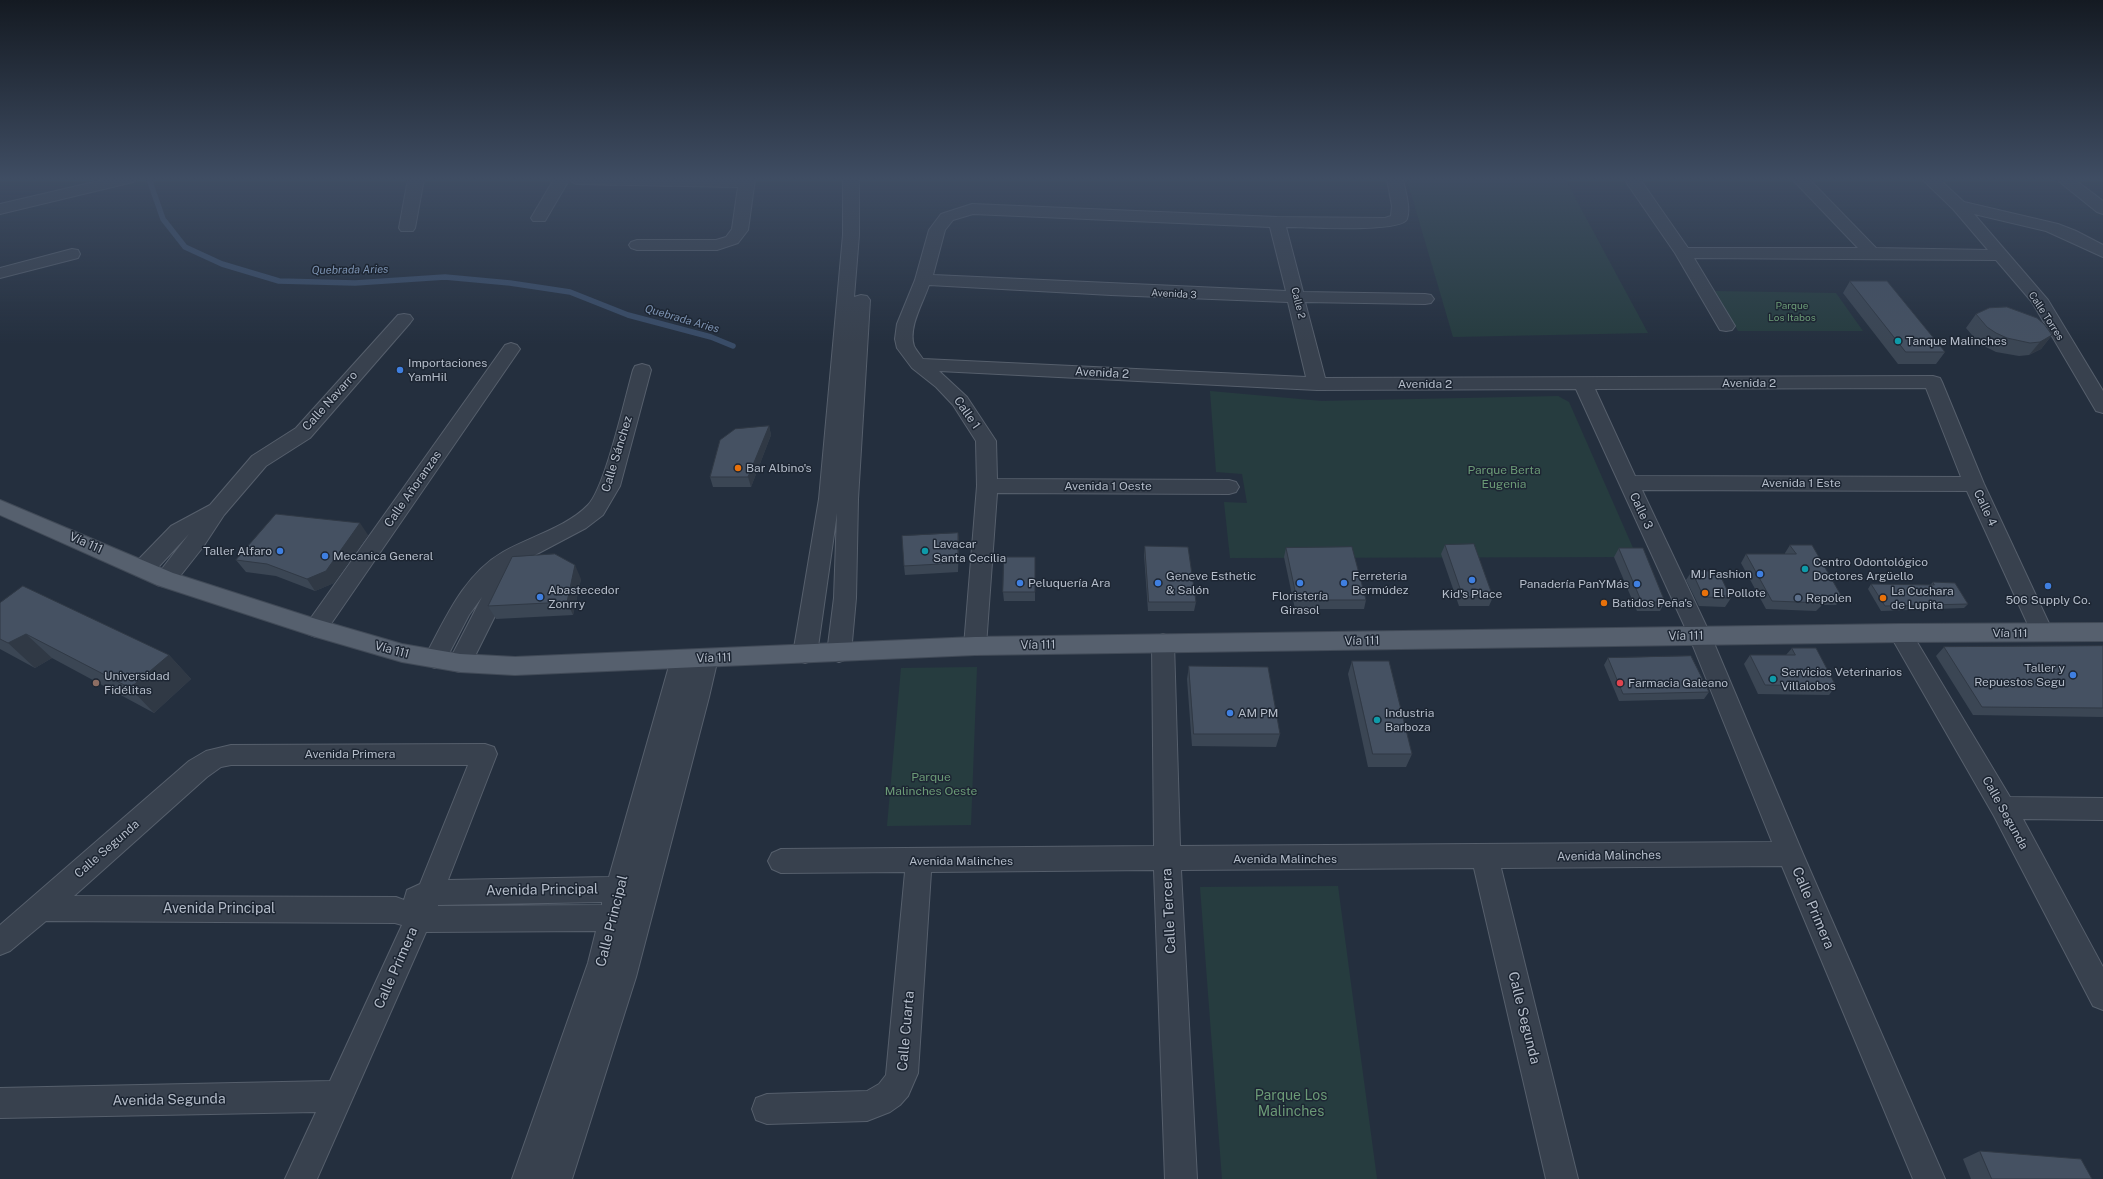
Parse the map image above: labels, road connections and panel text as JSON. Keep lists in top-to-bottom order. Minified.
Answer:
{"streets":{"main road":["Vía 111"],"street":["Avenida 3","Calle 2","Calle Torres","Avenida 2","Calle Navarro","Calle 1","Calle Sánchez","Avenida 1 Este","Avenida 1 Oeste","Calle Añoranzas","Calle 4","Calle 3","Avenida Primera","Calle Segunda","Avenida Malinches","Avenida Principal","Calle Primera","Calle Tercera","Calle Principal","Calle Cuarta","Avenida Segunda"]},"crossings":[["Avenida 3","Calle 2"],["Avenida 3","Calle 1"],["Calle 2","Avenida 2"],["Avenida 2","Calle 1"],["Avenida 2","Calle 4"],["Avenida 2","Calle 3"],["Calle Navarro","Vía 111"],["Calle 1","Avenida 1 Oeste"],["Calle 1","Vía 111"],["Calle Sánchez","Vía 111"],["Avenida 1 Este","Calle 4"],["Avenida 1 Este","Calle 3"],["Calle Añoranzas","Vía 111"],["Calle 4","Vía 111"],["Calle 3","Vía 111"],["Calle 3","Calle Primera"],["Vía 111","Calle Segunda"],["Vía 111","Calle Primera"],["Vía 111","Calle Tercera"],["Vía 111","Calle Principal"],["Avenida Primera","Calle Segunda"],["Avenida Primera","Calle Primera"],["Calle Segunda","Avenida Malinches"],["Calle Segunda","Avenida Principal"],["Avenida Malinches","Calle Primera"],["Avenida Malinches","Calle Tercera"],["Avenida Malinches","Calle Cuarta"],["Avenida Principal","Calle Primera"],["Avenida Principal","Calle Principal"],["Calle Primera","Avenida Segunda"]],"water":["Quebrada Aries"],"parks":["Parque Los Itabos","Parque Berta Eugenia","Parque Malinches Oeste","Parque Los Malinches"],"places":["Tanque Malinches","Importaciones YamHil","Bar Albino's","Taller Alfaro","Lavacar Santa Cecilia","Mecanica General","Centro Odontológico Doctores Argüello","MJ Fashion","Kid's Place","Peluquería Ara","Geneve Esthetic & Salón","Floristería Girasol","Ferreteria Bermúdez","Panadería PanYMás","506 Supply Co.","El Pollote","Abastecedor Zonrry","Repolen","La Cuchara de Lupita","Batidos Peña's","Taller y Repuestos Segu","Servicios Veterinarios Villalobos","Universidad Fidélitas","Farmacia Galeano","AM PM","Industria Barboza"]}
